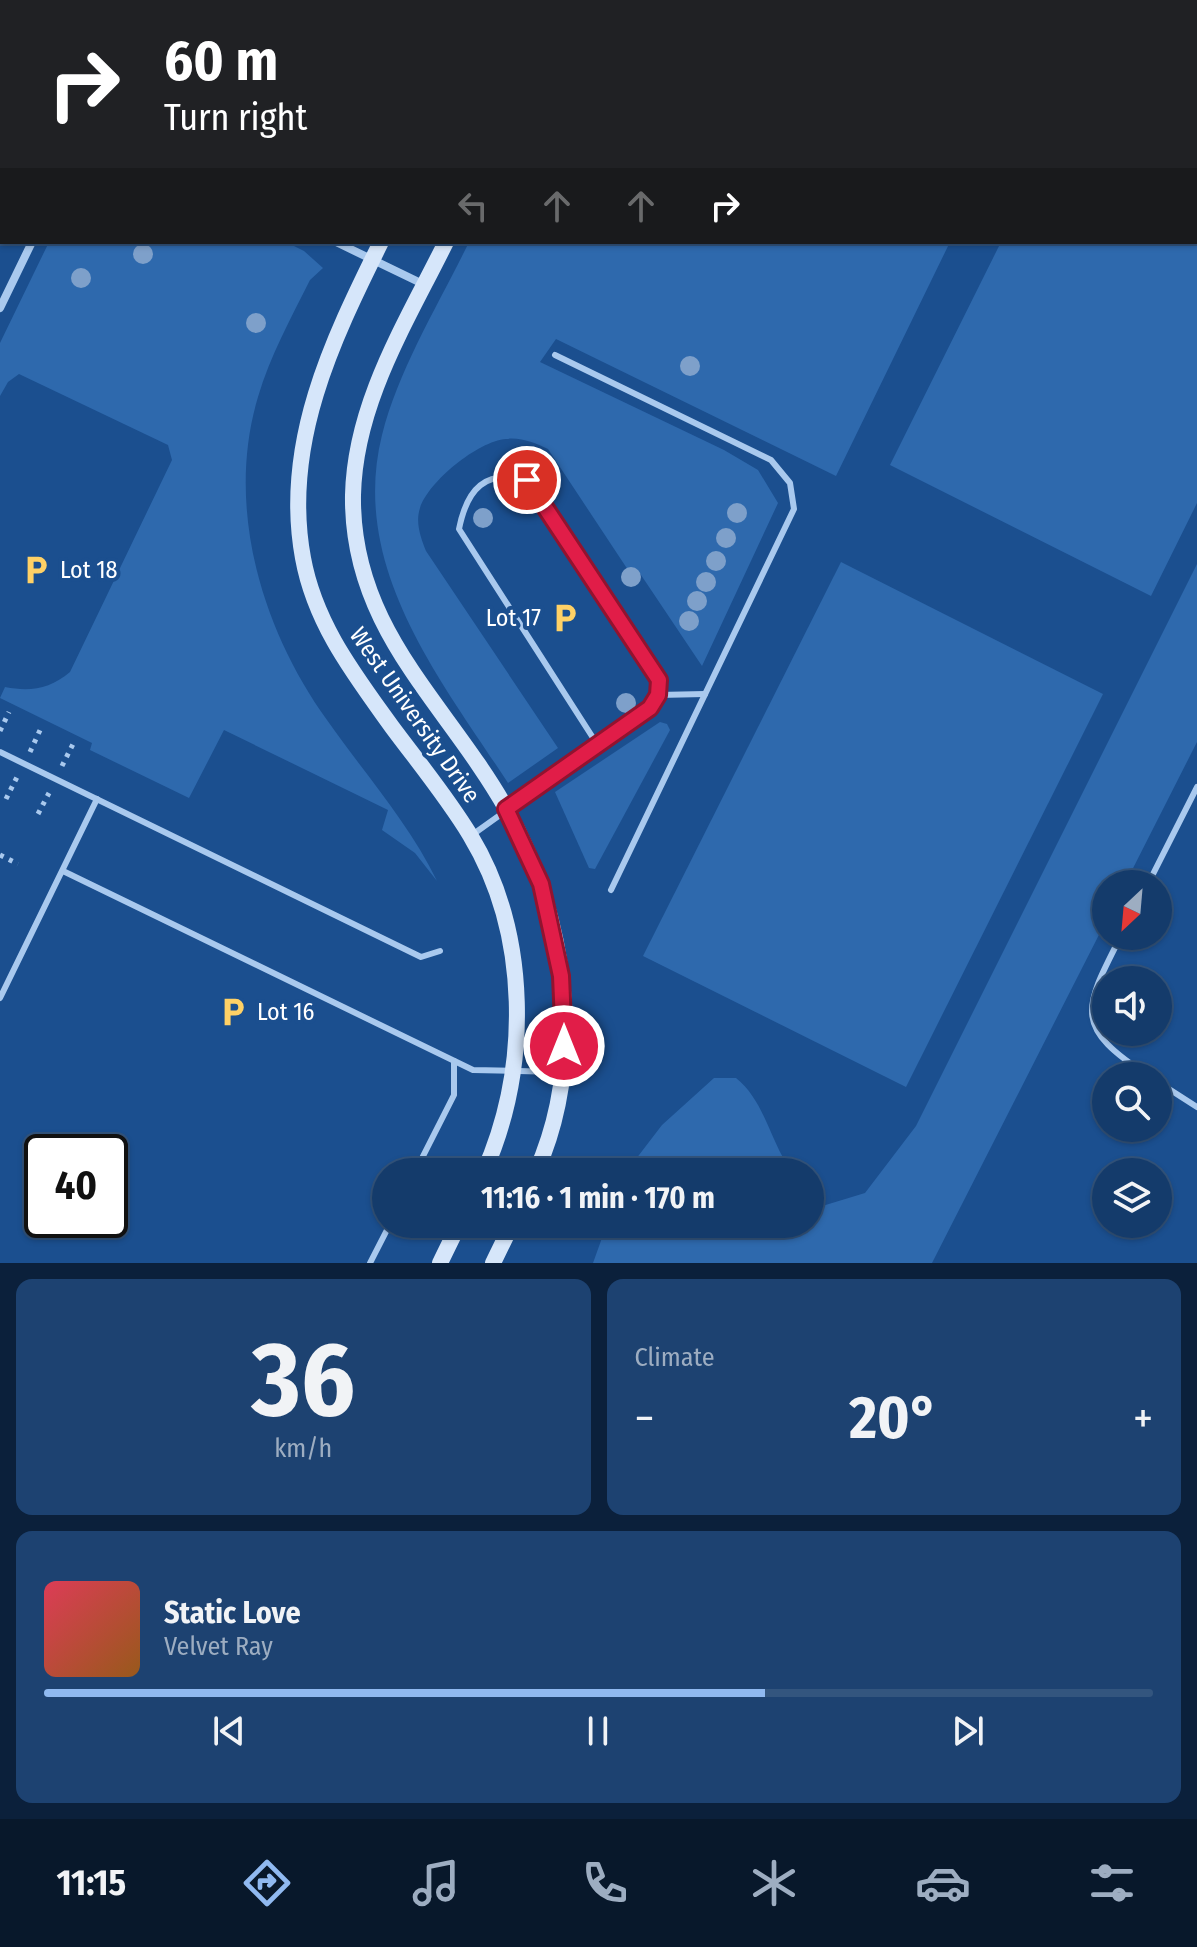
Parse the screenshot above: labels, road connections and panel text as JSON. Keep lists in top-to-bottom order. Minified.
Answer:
{"streets":{"street":["West University Drive"]},"places":{"parking":["Lot 18","Lot 17","Lot 16"]},"north":"bottom left","page":{"turn":["60 m","Turn right"],"limit":"40","trip":"11:16 · 1 min · 170 m","tile":[["36","km/h"],"Climate"],"heat":["−","20°","+"],"song":["Static Love","Velvet Ray"],"tabs":"11:15"}}
